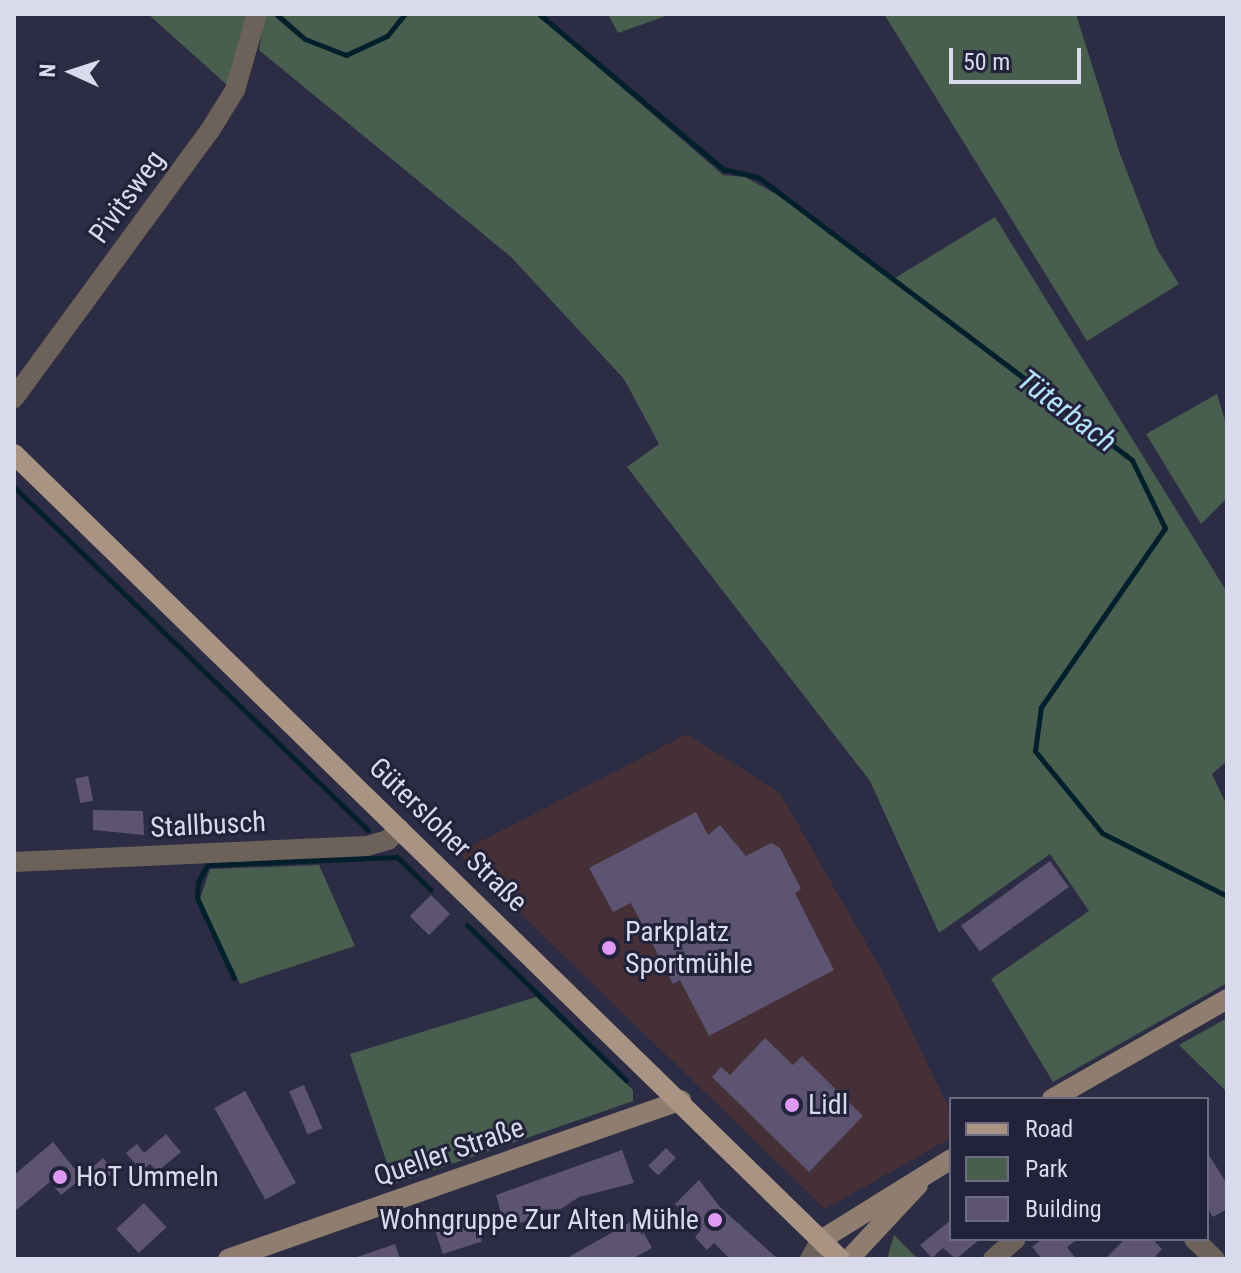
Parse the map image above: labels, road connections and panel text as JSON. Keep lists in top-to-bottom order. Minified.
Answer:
{"streets":{"main road":["Gütersloher Straße"],"street":["Pivitsweg","Stallbusch","Queller Straße"]},"crossings":[["Stallbusch","Gütersloher Straße"],["Gütersloher Straße","Queller Straße"]],"water":["Tüterbach"],"places":["Parkplatz Sportmühle","Lidl","HoT Ummeln","Wohngruppe Zur Alten Mühle"],"legend":["Road","Park","Building"],"scale_bar":"50 m","north":"left"}
